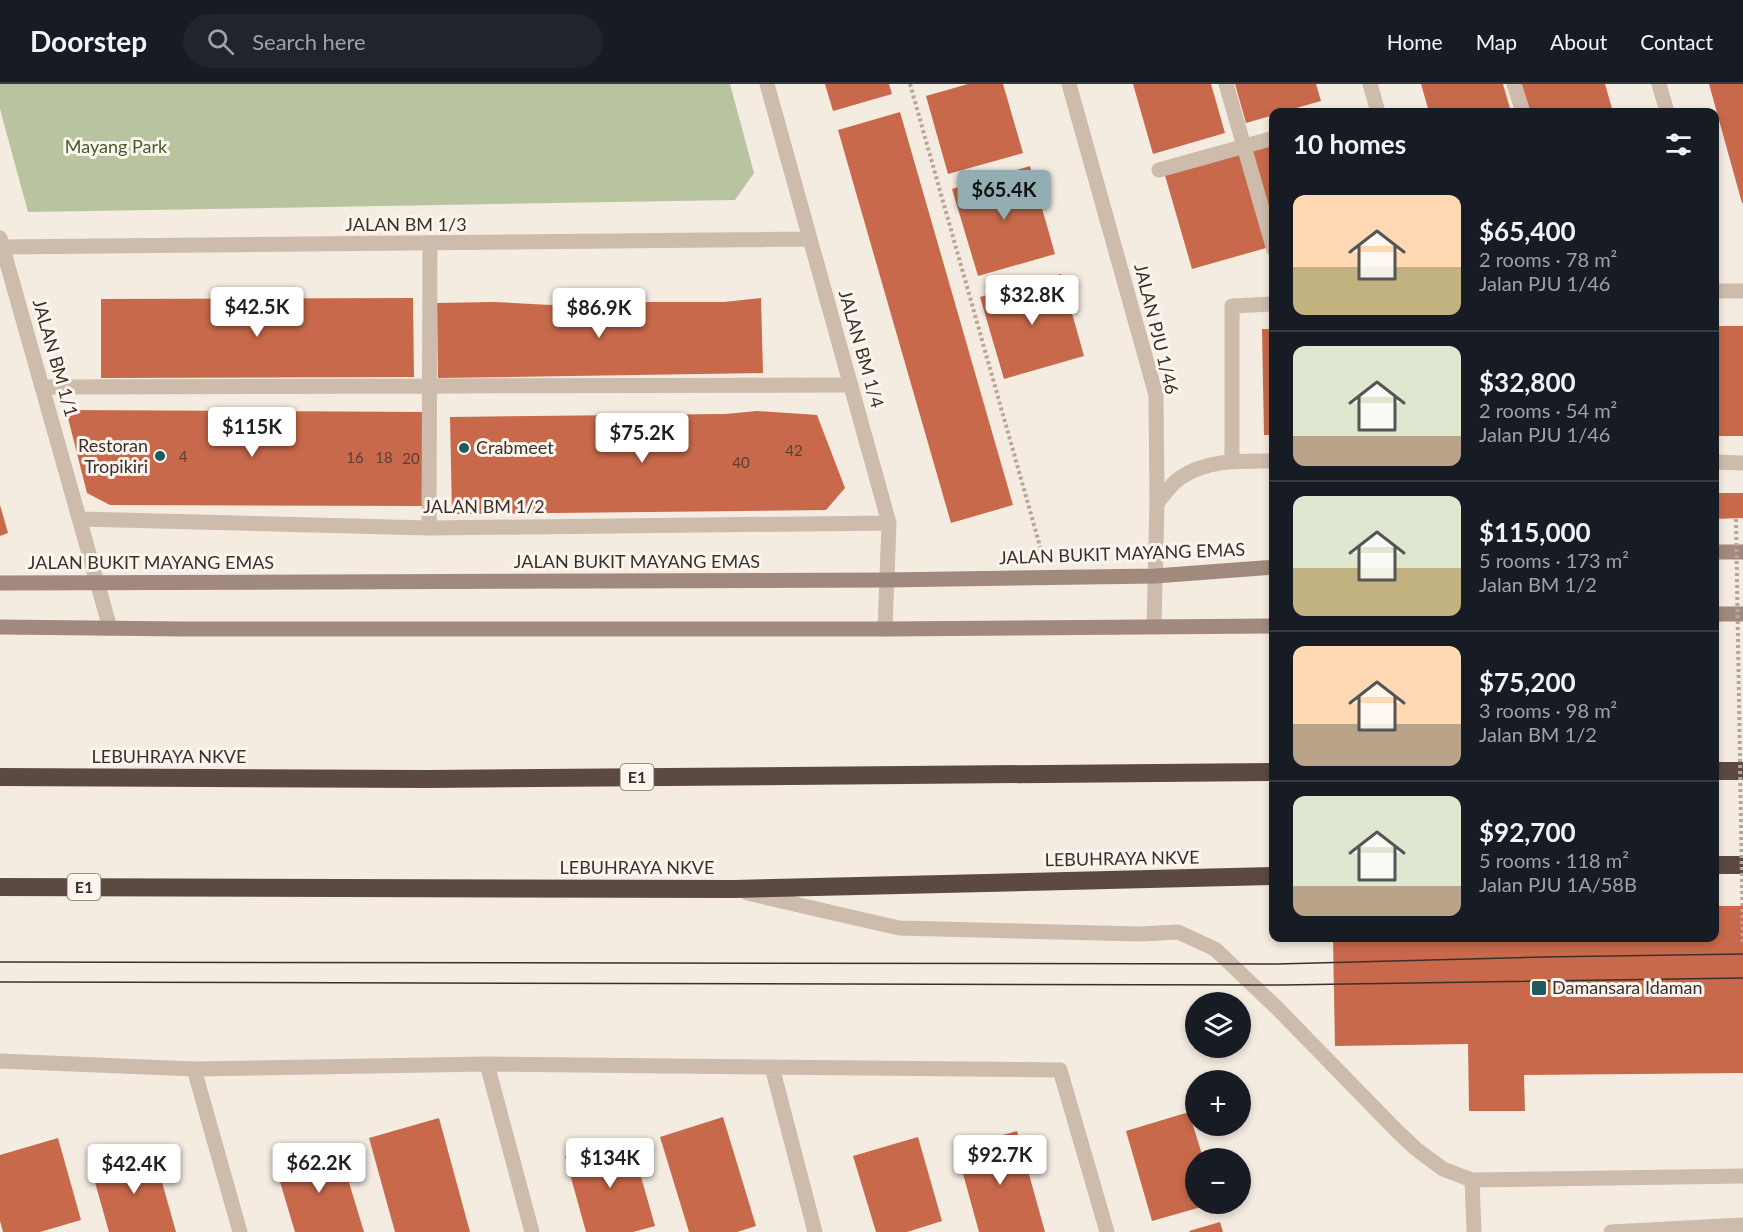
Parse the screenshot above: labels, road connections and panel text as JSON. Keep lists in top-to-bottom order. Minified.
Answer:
{"streets":{"highway":["LEBUHRAYA NKVE","E1"],"main road":["JALAN BUKIT MAYANG EMAS"],"street":["JALAN BM 1/3","JALAN PJU 1/46","JALAN BM 1/4","JALAN BM 1/1","JALAN BM 1/2"]},"crossings":[["JALAN BM 1/3","JALAN BM 1/4"],["JALAN BM 1/3","JALAN BM 1/1"],["JALAN PJU 1/46","JALAN BUKIT MAYANG EMAS"],["JALAN BM 1/4","JALAN BM 1/2"],["JALAN BM 1/4","JALAN BUKIT MAYANG EMAS"],["JALAN BM 1/1","JALAN BM 1/2"],["JALAN BM 1/1","JALAN BUKIT MAYANG EMAS"]],"parks":["Mayang Park"],"places":{"other":["Crabmeet","Restoran Tropikiri"],"transit":["Damansara Idaman"]},"house_numbers":["42","4","16","18","20","40"],"page":{"header":"Doorstep","search":"Search here","nav":["Home","Map","About","Contact"],"heading":"10 homes","price":["$65.4K","$32.8K","$42.5K","$86.9K","$115K","$75.2K","$92.7K","$134K","$62.2K","$42.4K"],"list":[{"name":"$65,400","note":"2 rooms · 78 m² · Jalan PJU 1/46"},{"name":"$32,800","note":"2 rooms · 54 m² · Jalan PJU 1/46"},{"name":"$115,000","note":"5 rooms · 173 m² · Jalan BM 1/2"},{"name":"$75,200","note":"3 rooms · 98 m² · Jalan BM 1/2"},{"name":"$92,700","note":"5 rooms · 118 m² · Jalan PJU 1A/58B"}],"map_buttons":["+","−"]}}
